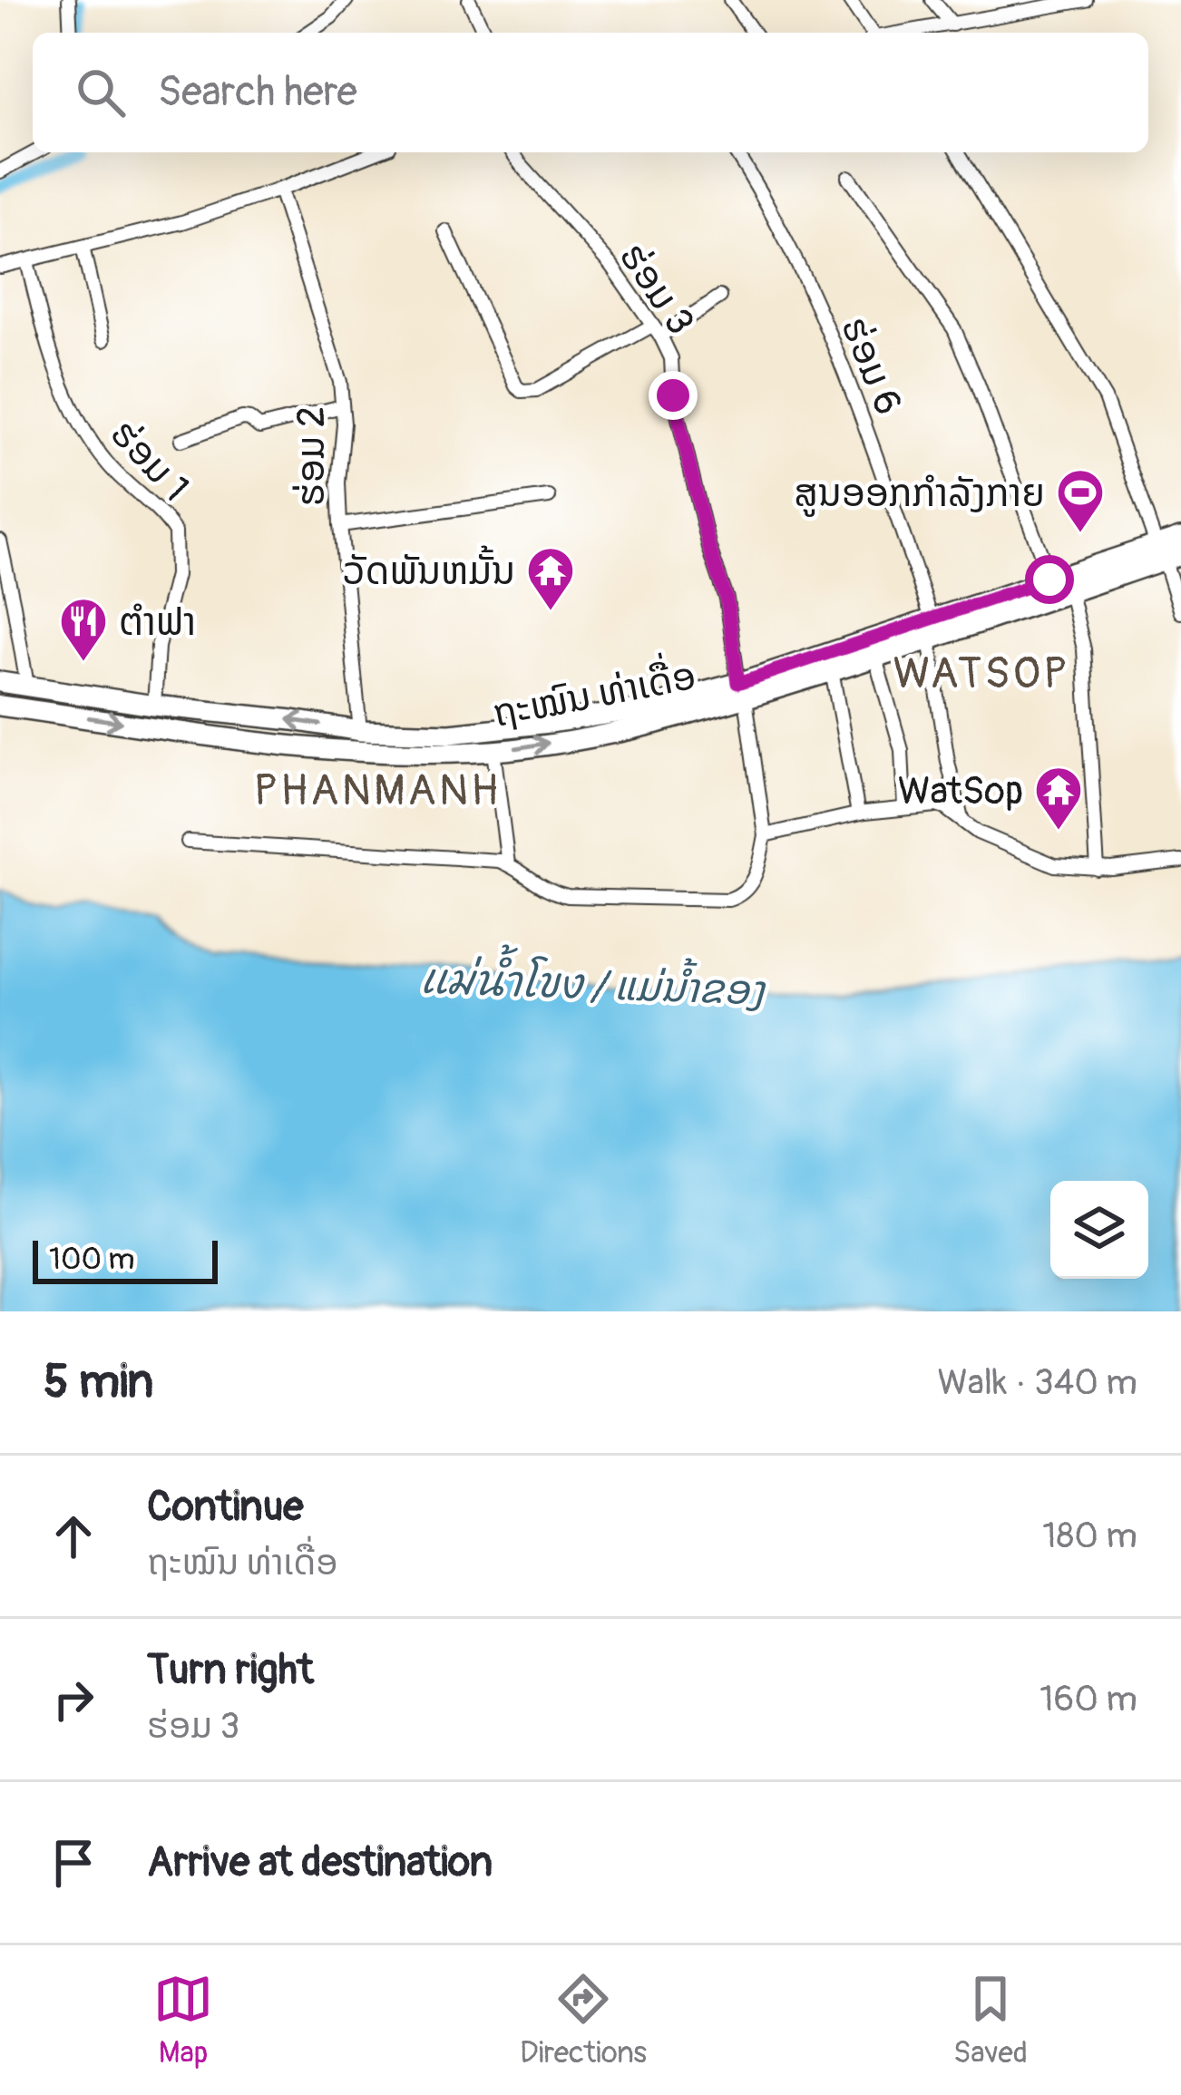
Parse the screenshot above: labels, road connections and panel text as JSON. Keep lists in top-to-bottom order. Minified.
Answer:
{"streets":{"main road":["ຖະໝົນ ທ່າເດື່ອ"],"street":["ຮ່ອມ 3","ຮ່ອມ 6","ຮ່ອມ 2","ຮ່ອມ 1"]},"crossings":[["ຮ່ອມ 3","ຖະໝົນ ທ່າເດື່ອ"],["ຮ່ອມ 6","ຖະໝົນ ທ່າເດື່ອ"],["ຮ່ອມ 2","ຖະໝົນ ທ່າເດື່ອ"],["ຮ່ອມ 1","ຖະໝົນ ທ່າເດື່ອ"]],"districts":["WATSOP","PHANMANH"],"water":["แม่น้ำโขง / ແມ່ນ້ຳຂອງ"],"places":{"sports":["ສູນອອກກຳລັງກາຍ"],"temple":["ວັດພັນຫມັ້ນ","WatSop"],"restaurant":["ຕຳຟາ"]},"scale_bar":"100 m","page":{"search":"Search here","scale":"100 m","heading":["5 min","Walk · 340 m"],"list":[["Continue","ຖະໝົນ ທ່າເດື່ອ","180 m"],["Turn right","ຮ່ອມ 3","160 m"],"Arrive at destination"],"nav":["Map","Directions","Saved"]}}
